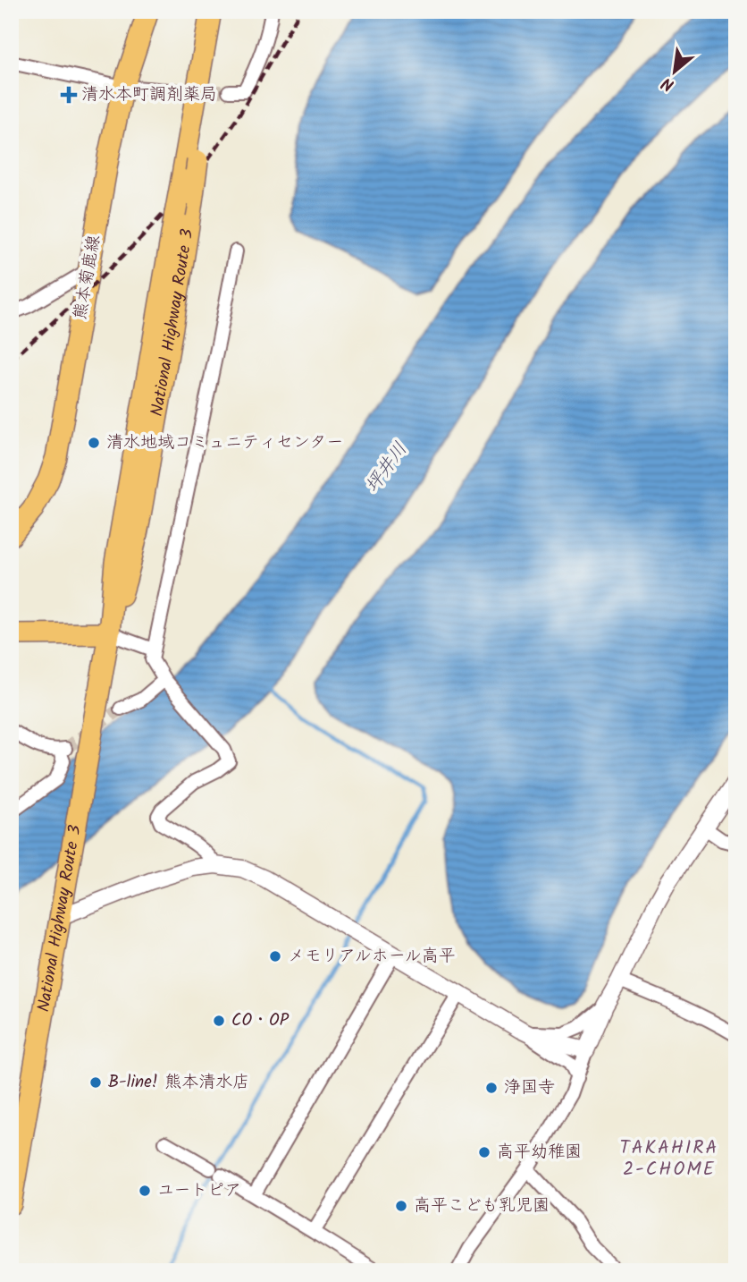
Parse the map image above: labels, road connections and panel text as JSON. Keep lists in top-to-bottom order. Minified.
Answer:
{"streets":{"main road":["熊本菊鹿線","National Highway Route 3"]},"districts":["TAKAHIRA 2-CHOME"],"water":["坪井川"],"places":{"health":["清水本町調剤薬局"],"other":["清水地域コミュニティセンター","メモリアルホール高平","CO・OP","B-line! 熊本清水店","浄国寺","高平幼稚園","ユートピア","高平こども乳児園"]},"north":"bottom left"}
